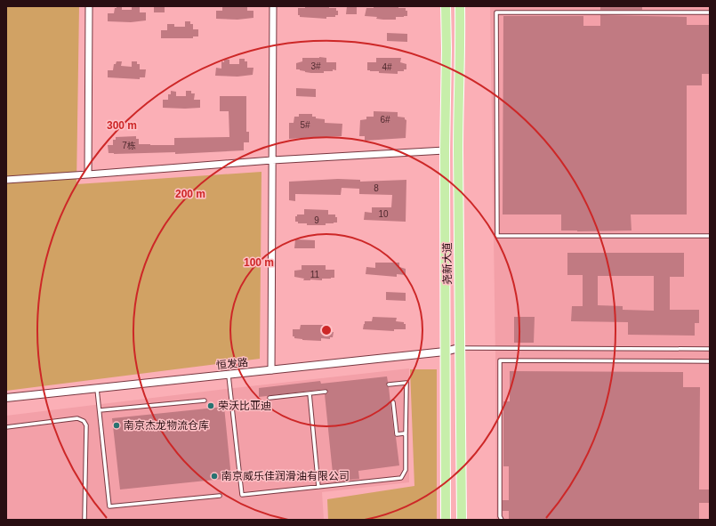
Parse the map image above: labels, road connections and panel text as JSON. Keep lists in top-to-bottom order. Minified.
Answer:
{"streets":{"main road":["尧新大道"],"street":["恒发路"]},"crossings":[["尧新大道","恒发路"]],"places":["荣沃比亚迪","南京杰龙物流仓库","南京威乐佳润滑油有限公司"],"house_numbers":["3#","4#","6#","5#","7栋","8","10","9","11"],"rings":["300 m","200 m","100 m"]}
